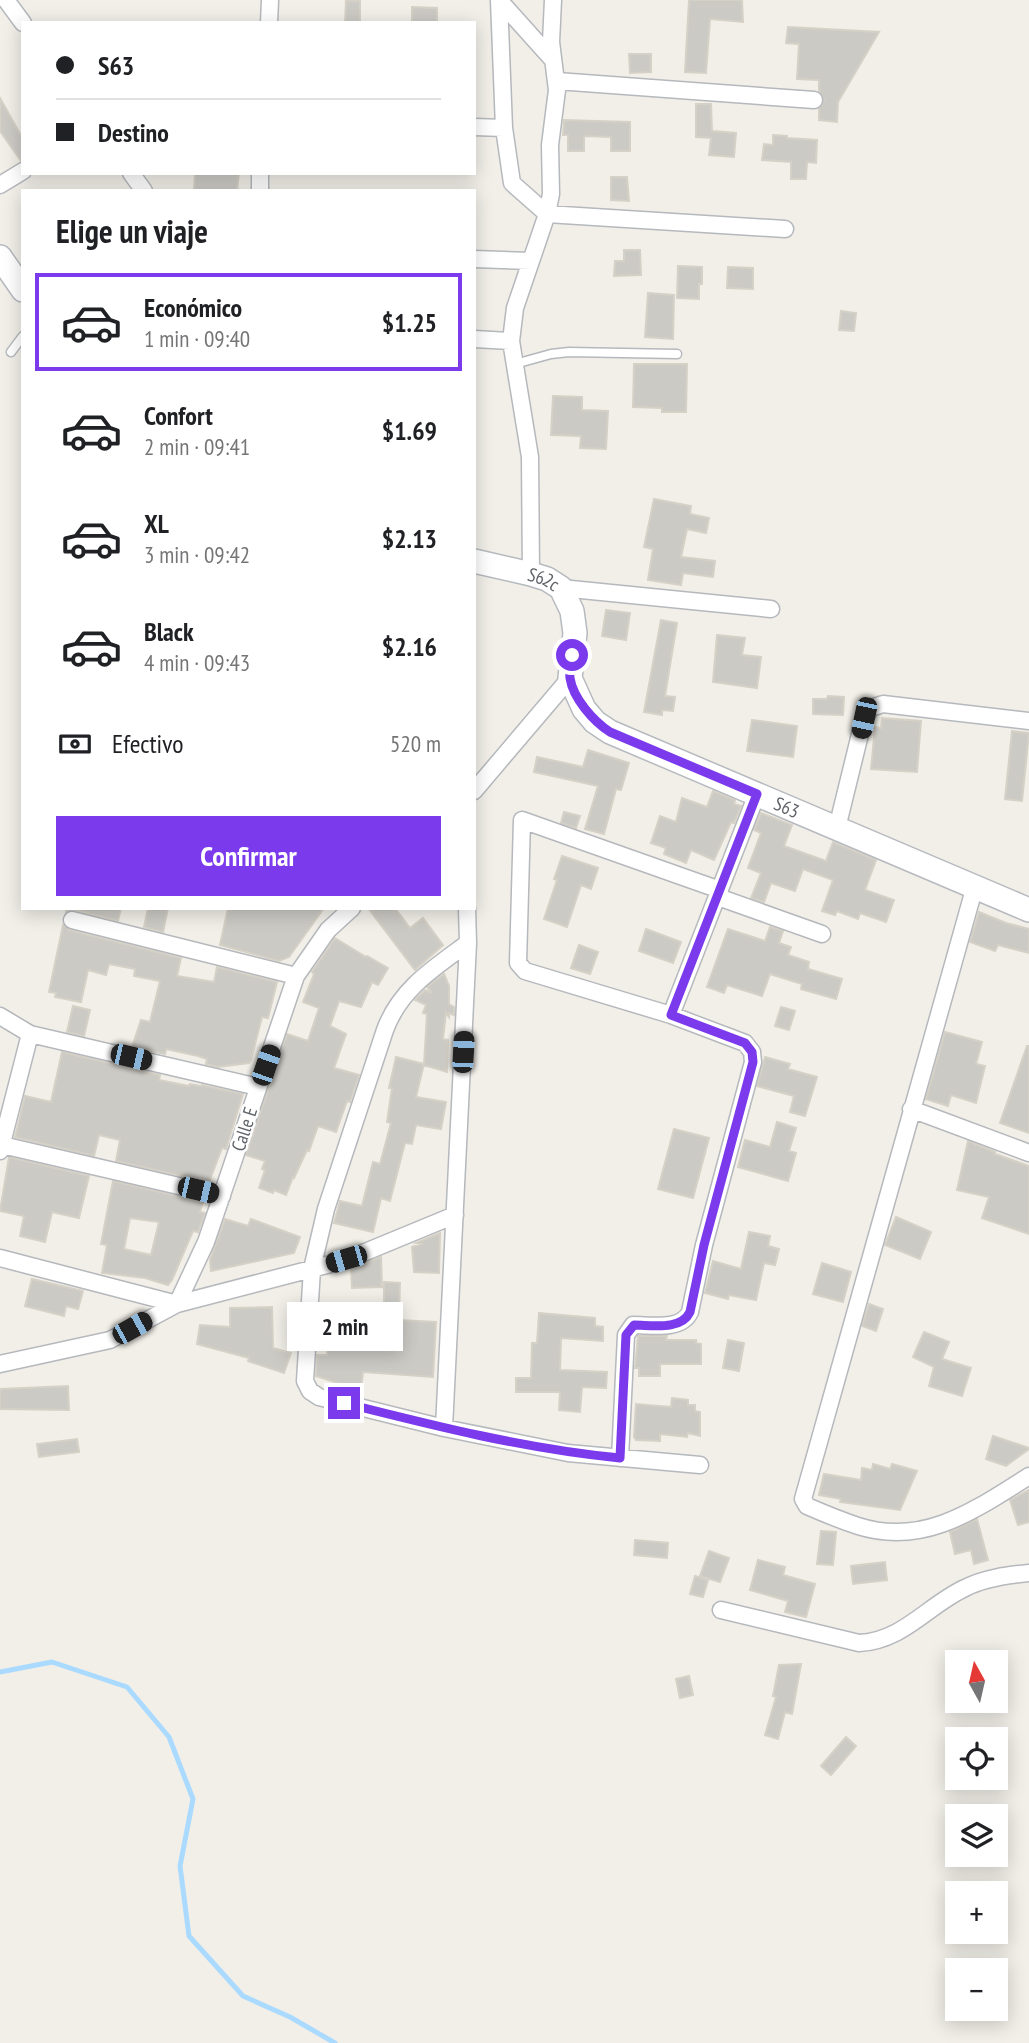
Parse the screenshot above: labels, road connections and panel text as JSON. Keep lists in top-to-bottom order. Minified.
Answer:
{"streets":{"main road":["S62c","S63"],"street":["Calle E"]},"crossings":[["S62c","S63"]],"north":"top","page":{"banner":["S63","Destino"],"heading":"Elige un viaje","list":[{"name":"Económico","note":"1 min · 09:40","value":"$1.25"},{"name":"Confort","note":"2 min · 09:41","value":"$1.69"},{"name":"XL","note":"3 min · 09:42","value":"$2.13"},{"name":"Black","note":"4 min · 09:43","value":"$2.16"}],"pay":["Efectivo","520 m"],"buttons":"Confirmar","bubble":"2 min","map_buttons":["+","−"]}}
